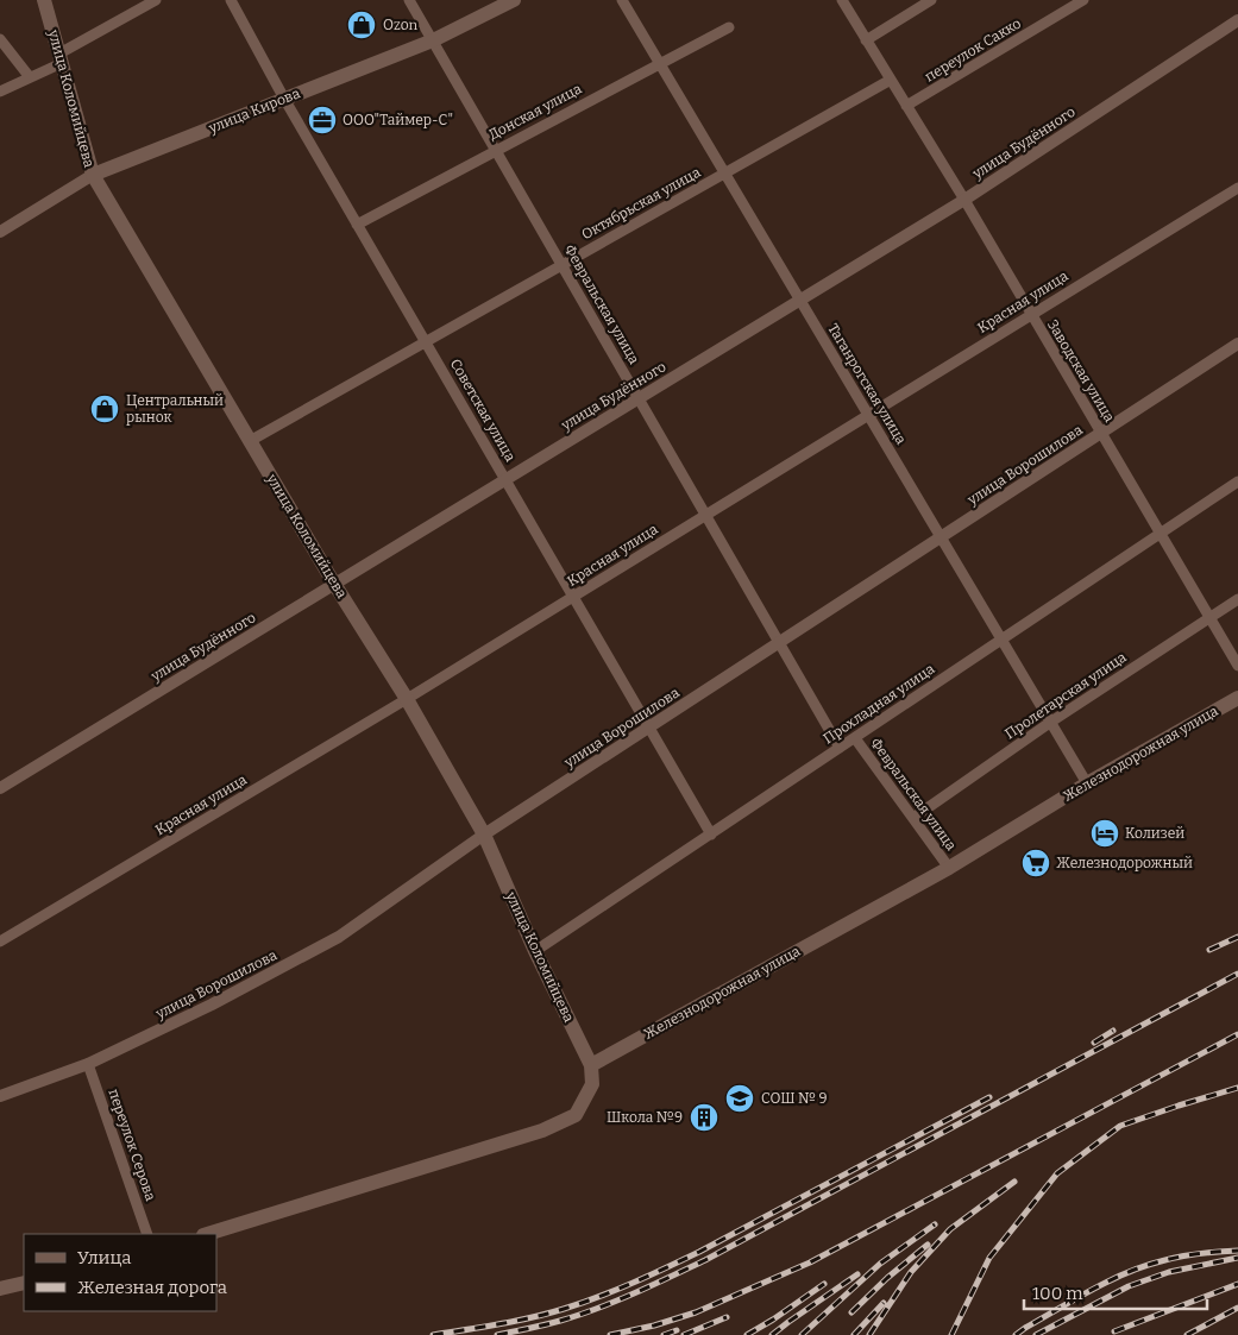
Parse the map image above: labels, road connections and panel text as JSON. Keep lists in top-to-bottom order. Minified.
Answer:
{"streets":{"main road":["улица Коломийцева","улица Кирова","Железнодорожная улица"],"street":["переулок Сакко","Донская улица","улица Будённого","Октябрьская улица","Красная улица","Февральская улица","Заводская улица","Таганрогская улица","Советская улица","улица Ворошилова","Пролетарская улица","Прохладная улица","переулок Серова"]},"crossings":[["переулок Сакко","Заводская улица"],["улица Коломийцева","улица Кирова"],["улица Коломийцева","улица Будённого"],["улица Коломийцева","Октябрьская улица"],["улица Коломийцева","Красная улица"],["улица Коломийцева","улица Ворошилова"],["улица Коломийцева","Прохладная улица"],["улица Коломийцева","Железнодорожная улица"],["улица Кирова","Февральская улица"],["улица Кирова","Советская улица"],["Донская улица","Февральская улица"],["Донская улица","Таганрогская улица"],["Донская улица","Советская улица"],["улица Будённого","Февральская улица"],["улица Будённого","Заводская улица"],["улица Будённого","Таганрогская улица"],["улица Будённого","Советская улица"],["Октябрьская улица","Февральская улица"],["Октябрьская улица","Заводская улица"],["Октябрьская улица","Таганрогская улица"],["Октябрьская улица","Советская улица"],["Красная улица","Февральская улица"],["Красная улица","Заводская улица"],["Красная улица","Таганрогская улица"],["Красная улица","Советская улица"],["Февральская улица","улица Ворошилова"],["Февральская улица","Пролетарская улица"],["Февральская улица","Прохладная улица"],["Февральская улица","Железнодорожная улица"],["Заводская улица","улица Ворошилова"],["Заводская улица","Пролетарская улица"],["Заводская улица","Прохладная улица"],["Таганрогская улица","улица Ворошилова"],["Таганрогская улица","Пролетарская улица"],["Таганрогская улица","Прохладная улица"],["Таганрогская улица","Железнодорожная улица"],["Советская улица","улица Ворошилова"],["Советская улица","Прохладная улица"],["улица Ворошилова","переулок Серова"]],"places":{"shop":["Ozon","Центральный рынок"],"office":["ООО\"Таймер-С\""],"hotel":["Колизей"],"supermarket":["Железнодорожный"],"school or university":["СОШ № 9"],"building":["Школа №9"]},"legend":["Улица","Железная дорога"],"scale_bar":"100 m"}
